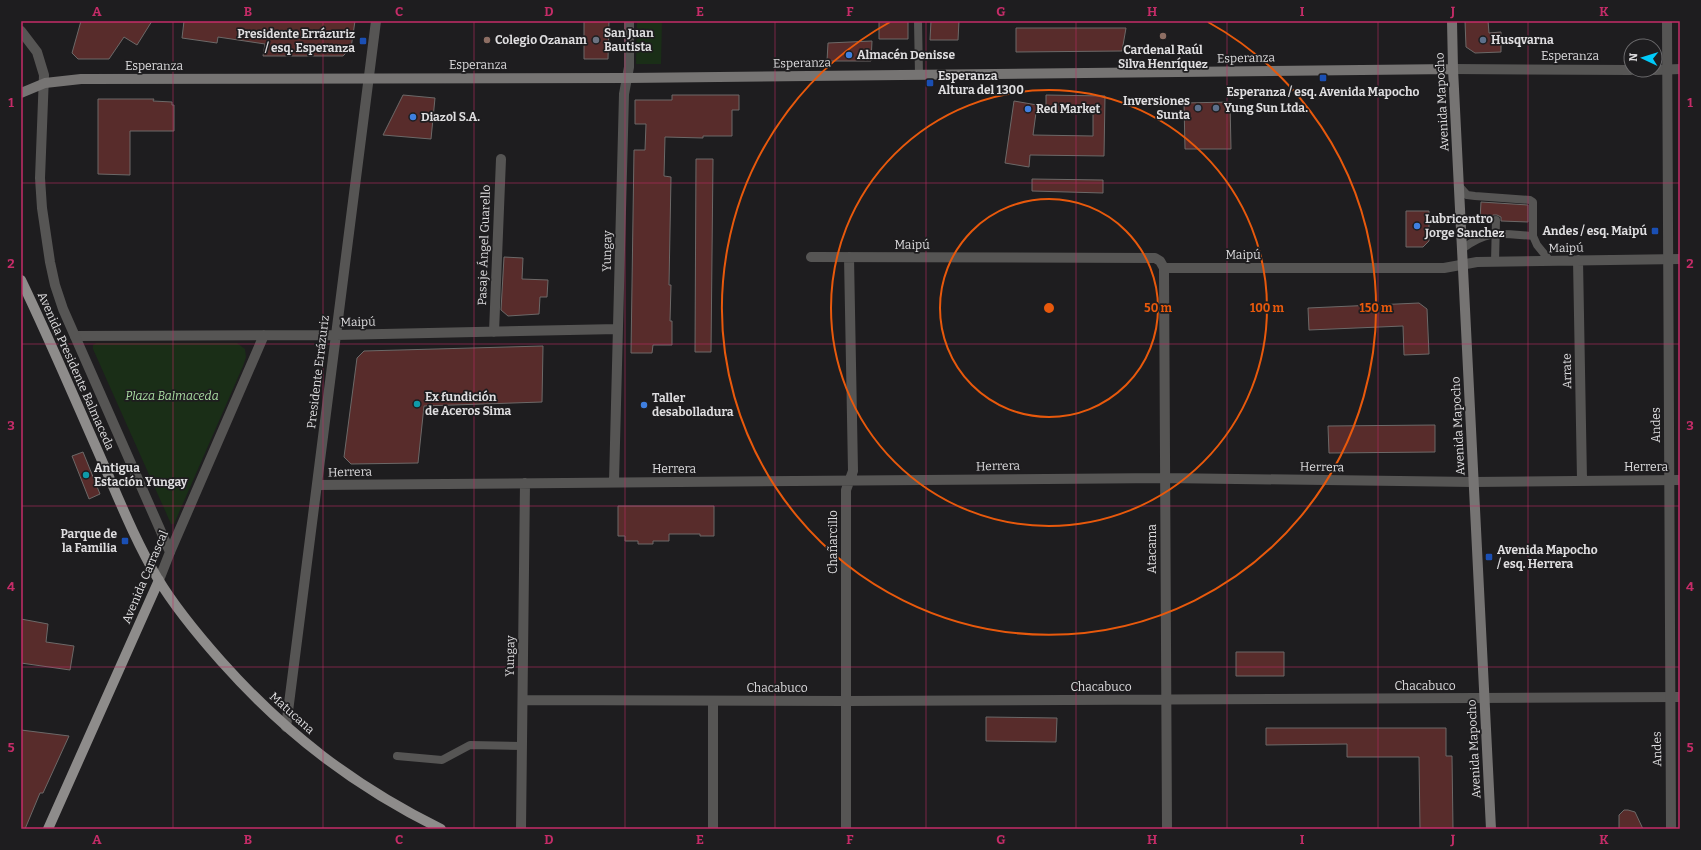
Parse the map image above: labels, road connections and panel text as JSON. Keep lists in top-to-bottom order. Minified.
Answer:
{"streets":{"main road":["Esperanza","Avenida Mapocho","Avenida Presidente Balmaceda","Avenida Carrascal","Matucana"],"street":["Pasaje Ángel Guarello","Maipú","Yungay","Arrate","Presidente Errázuriz","Andes","Herrera","Chañarcillo","Atacama","Chacabuco"]},"crossings":[["Esperanza","Avenida Mapocho"],["Esperanza","Yungay"],["Esperanza","Avenida Presidente Balmaceda"],["Esperanza","Presidente Errázuriz"],["Avenida Mapocho","Maipú"],["Avenida Mapocho","Herrera"],["Avenida Mapocho","Chacabuco"],["Pasaje Ángel Guarello","Maipú"],["Maipú","Yungay"],["Maipú","Avenida Presidente Balmaceda"],["Maipú","Arrate"],["Maipú","Presidente Errázuriz"],["Maipú","Andes"],["Maipú","Chañarcillo"],["Maipú","Atacama"],["Maipú","Avenida Carrascal"],["Yungay","Herrera"],["Yungay","Chacabuco"],["Avenida Presidente Balmaceda","Avenida Carrascal"],["Avenida Presidente Balmaceda","Matucana"],["Arrate","Herrera"],["Presidente Errázuriz","Herrera"],["Presidente Errázuriz","Matucana"],["Andes","Herrera"],["Andes","Chacabuco"],["Herrera","Chañarcillo"],["Herrera","Atacama"],["Chañarcillo","Chacabuco"],["Atacama","Chacabuco"],["Avenida Carrascal","Matucana"]],"parks":["Plaza Balmaceda"],"places":{"other":["Cardenal Raúl Silva Henríquez","Colegio Ozanam","San Juan Bautista","Husqvarna","Almacén Denisse","Inversiones Sunta","Yung Sun Ltda.","Red Market","Diazol S.A.","Lubricentro Jorge Sanchez","Ex fundición de Aceros Sima","Taller desabolladura","Antigua Estación Yungay"],"transit":["Presidente Errázuriz / esq. Esperanza","Esperanza / esq. Avenida Mapocho","Esperanza Altura del 1300","Andes / esq. Maipú","Parque de la Familia","Avenida Mapocho / esq. Herrera"]},"north":"left","grid":{"columns":["A","B","C","D","E","F","G","H","I","J","K"],"rows":["1","2","3","4","5"]},"rings":["50 m","100 m","150 m"]}
